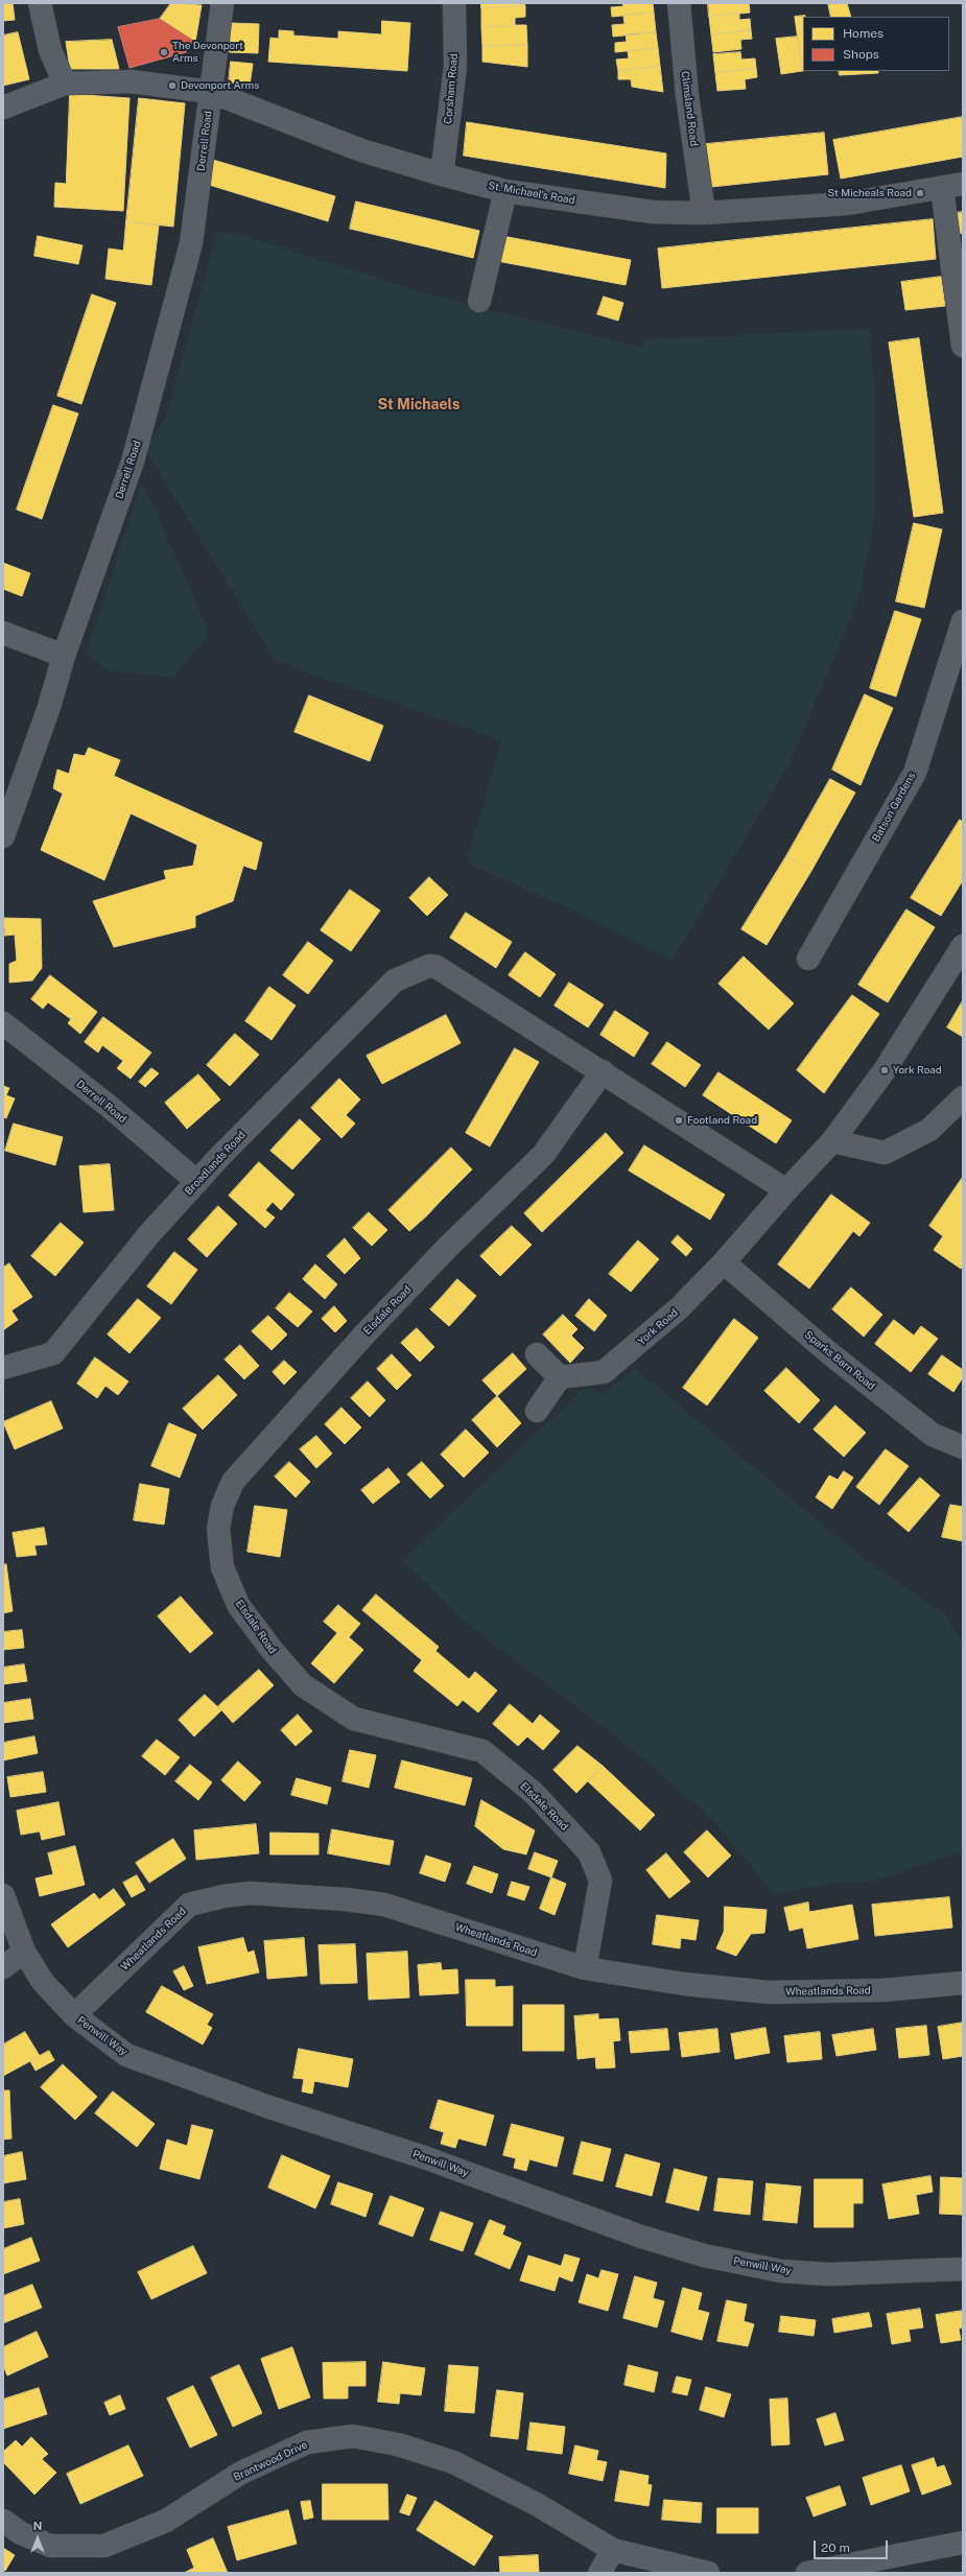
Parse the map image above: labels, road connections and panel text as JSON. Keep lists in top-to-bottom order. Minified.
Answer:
{"streets":{"street":["Corsham Road","Climsland Road","Derrell Road","St. Michael's Road","Batson Gardens","Broadlands Road","Elsdale Road","York Road","Sparks Barn Road","Wheatlands Road","Penwill Way","Brantwood Drive"]},"crossings":[["Corsham Road","St. Michael's Road"],["Climsland Road","St. Michael's Road"],["Derrell Road","St. Michael's Road"],["Derrell Road","Broadlands Road"],["Broadlands Road","Elsdale Road"],["Elsdale Road","Wheatlands Road"],["York Road","Sparks Barn Road"],["Wheatlands Road","Penwill Way"]],"districts":["St Michaels"],"places":["The Devonport Arms","Devonport Arms","St Micheals Road","York Road","Footland Road"],"legend":["Homes","Shops"],"scale_bar":"20 m","north":"top"}
